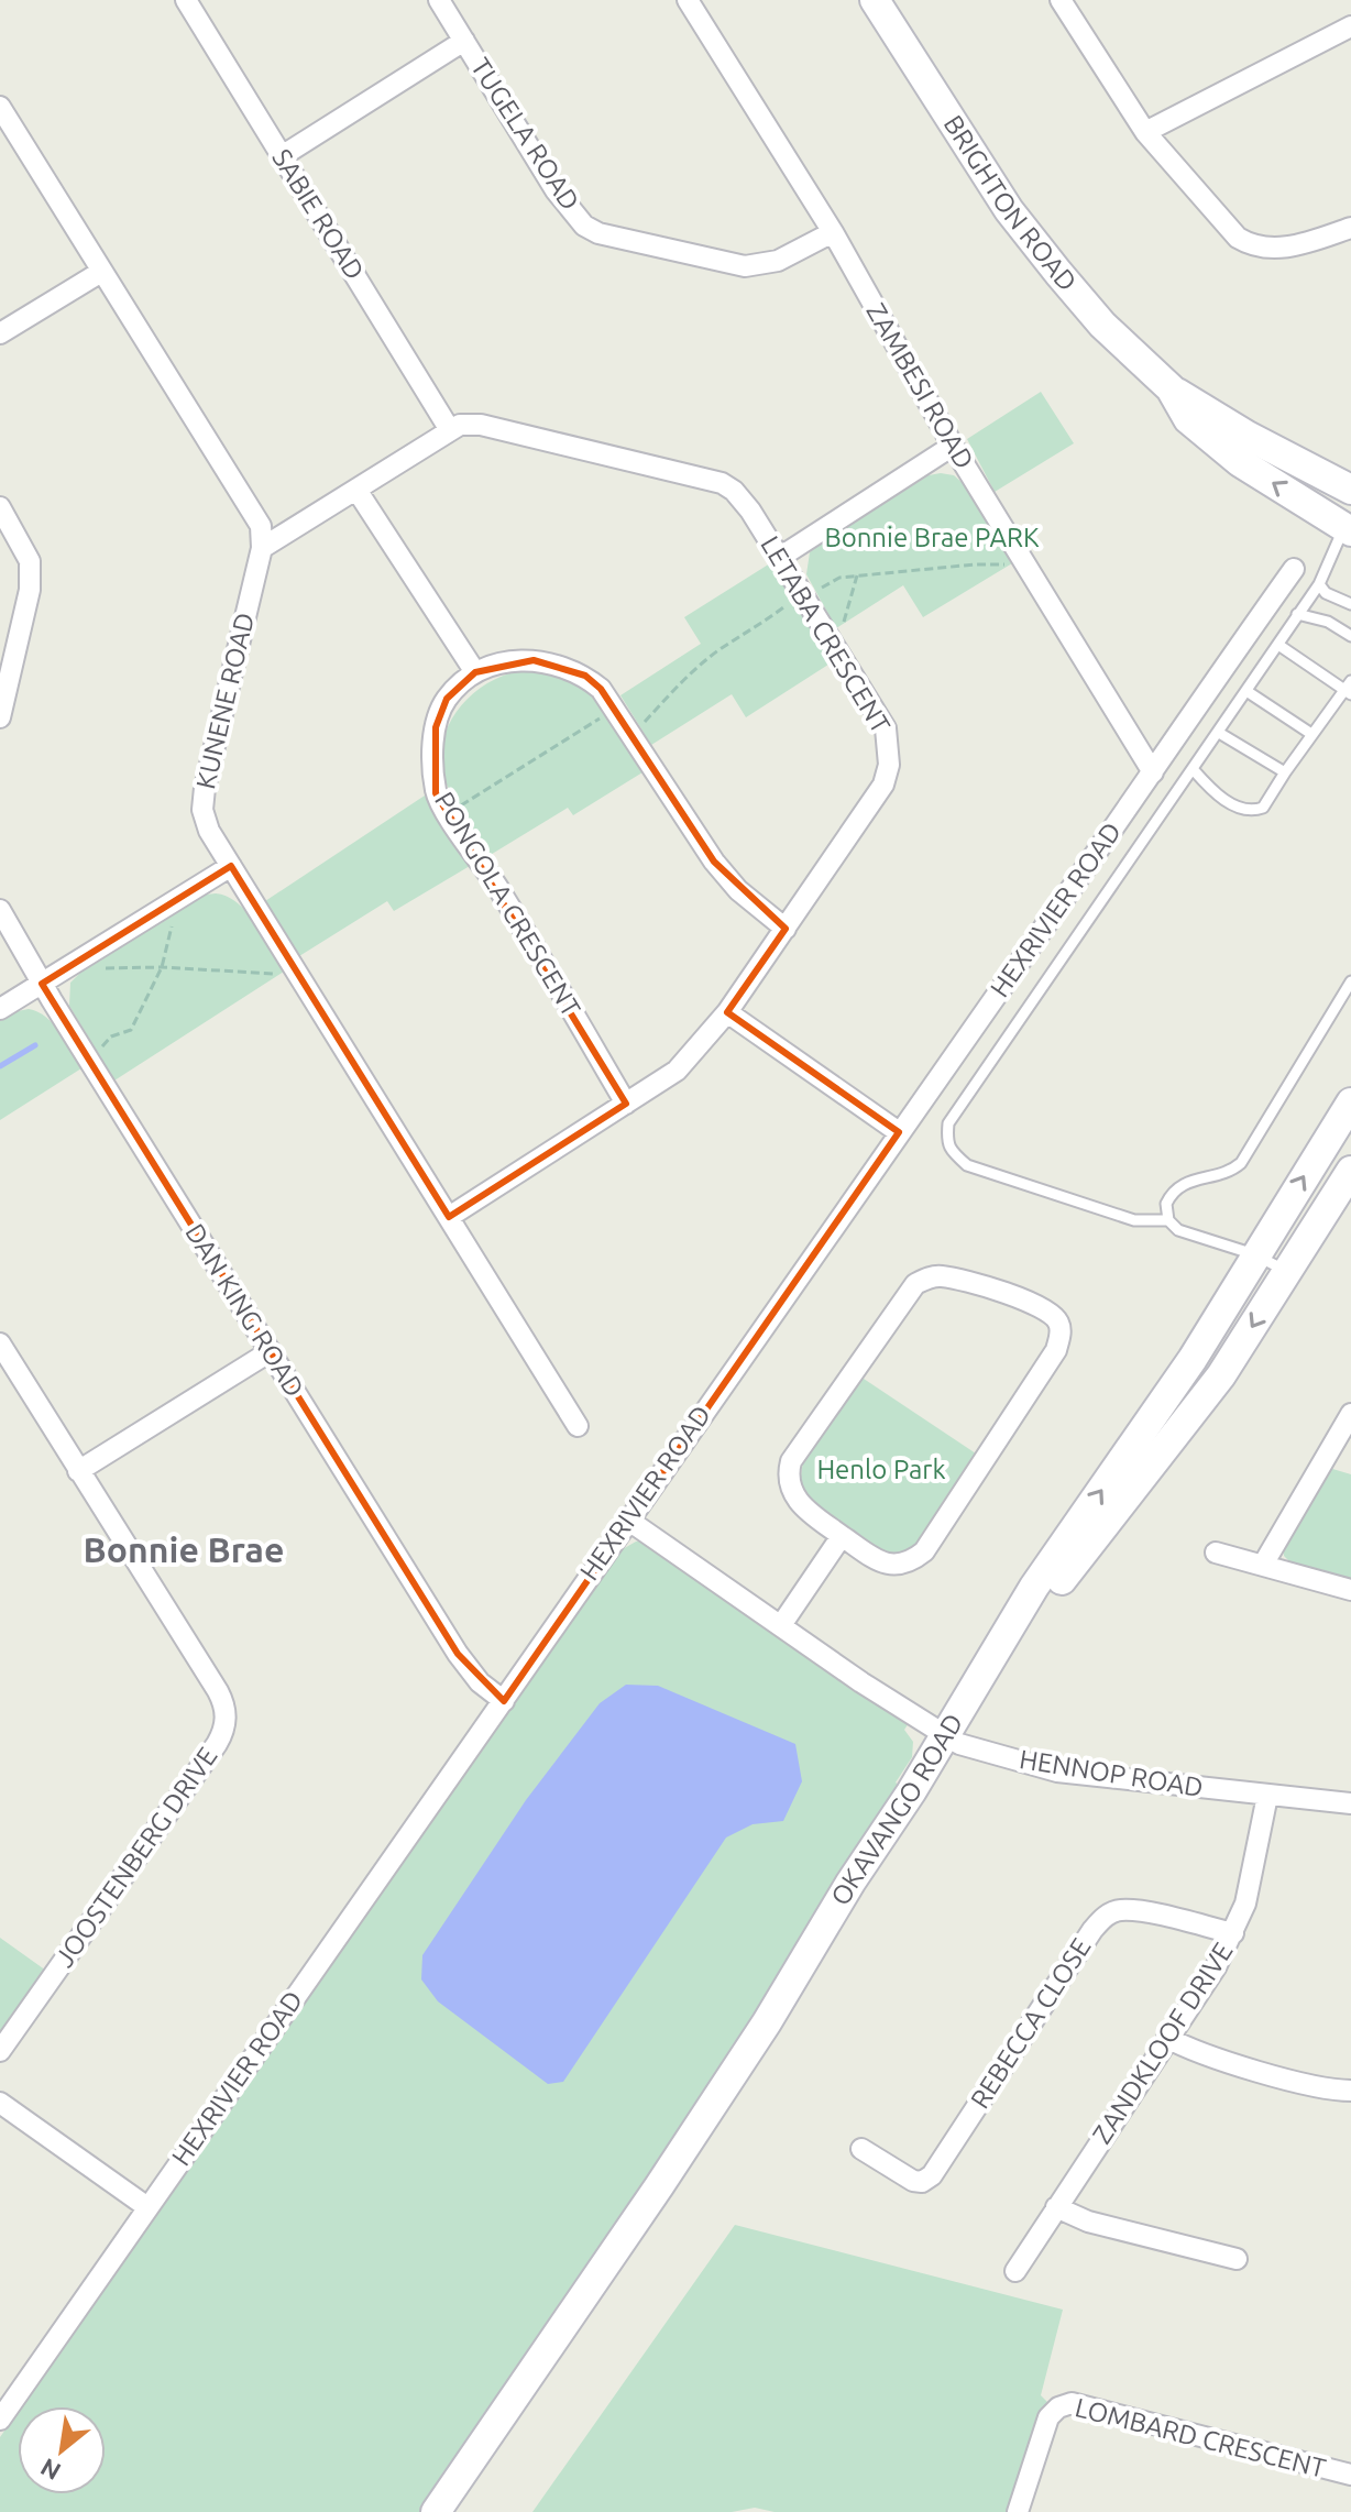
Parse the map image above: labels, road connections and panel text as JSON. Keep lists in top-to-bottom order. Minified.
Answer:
{"streets":{"main road":["BRIGHTON ROAD","OKAVANGO ROAD"],"street":["TUGELA ROAD","SABIE ROAD","ZAMBESI ROAD","LETABA CRESCENT","KUNENE ROAD","PONGOLA CRESCENT","HEXRIVIER ROAD","DAN KING ROAD","HENNOP ROAD","JOOSTENBERG DRIVE","REBECCA CLOSE","ZANDKLOOF DRIVE","LOMBARD CRESCENT"]},"crossings":[["TUGELA ROAD","ZAMBESI ROAD"],["SABIE ROAD","LETABA CRESCENT"],["ZAMBESI ROAD","HEXRIVIER ROAD"],["LETABA CRESCENT","KUNENE ROAD"],["LETABA CRESCENT","PONGOLA CRESCENT"],["HEXRIVIER ROAD","DAN KING ROAD"],["HEXRIVIER ROAD","HENNOP ROAD"],["HENNOP ROAD","OKAVANGO ROAD"],["HENNOP ROAD","ZANDKLOOF DRIVE"],["REBECCA CLOSE","ZANDKLOOF DRIVE"]],"districts":["Bonnie Brae"],"parks":["Bonnie Brae PARK","Henlo Park"],"north":"bottom left"}
